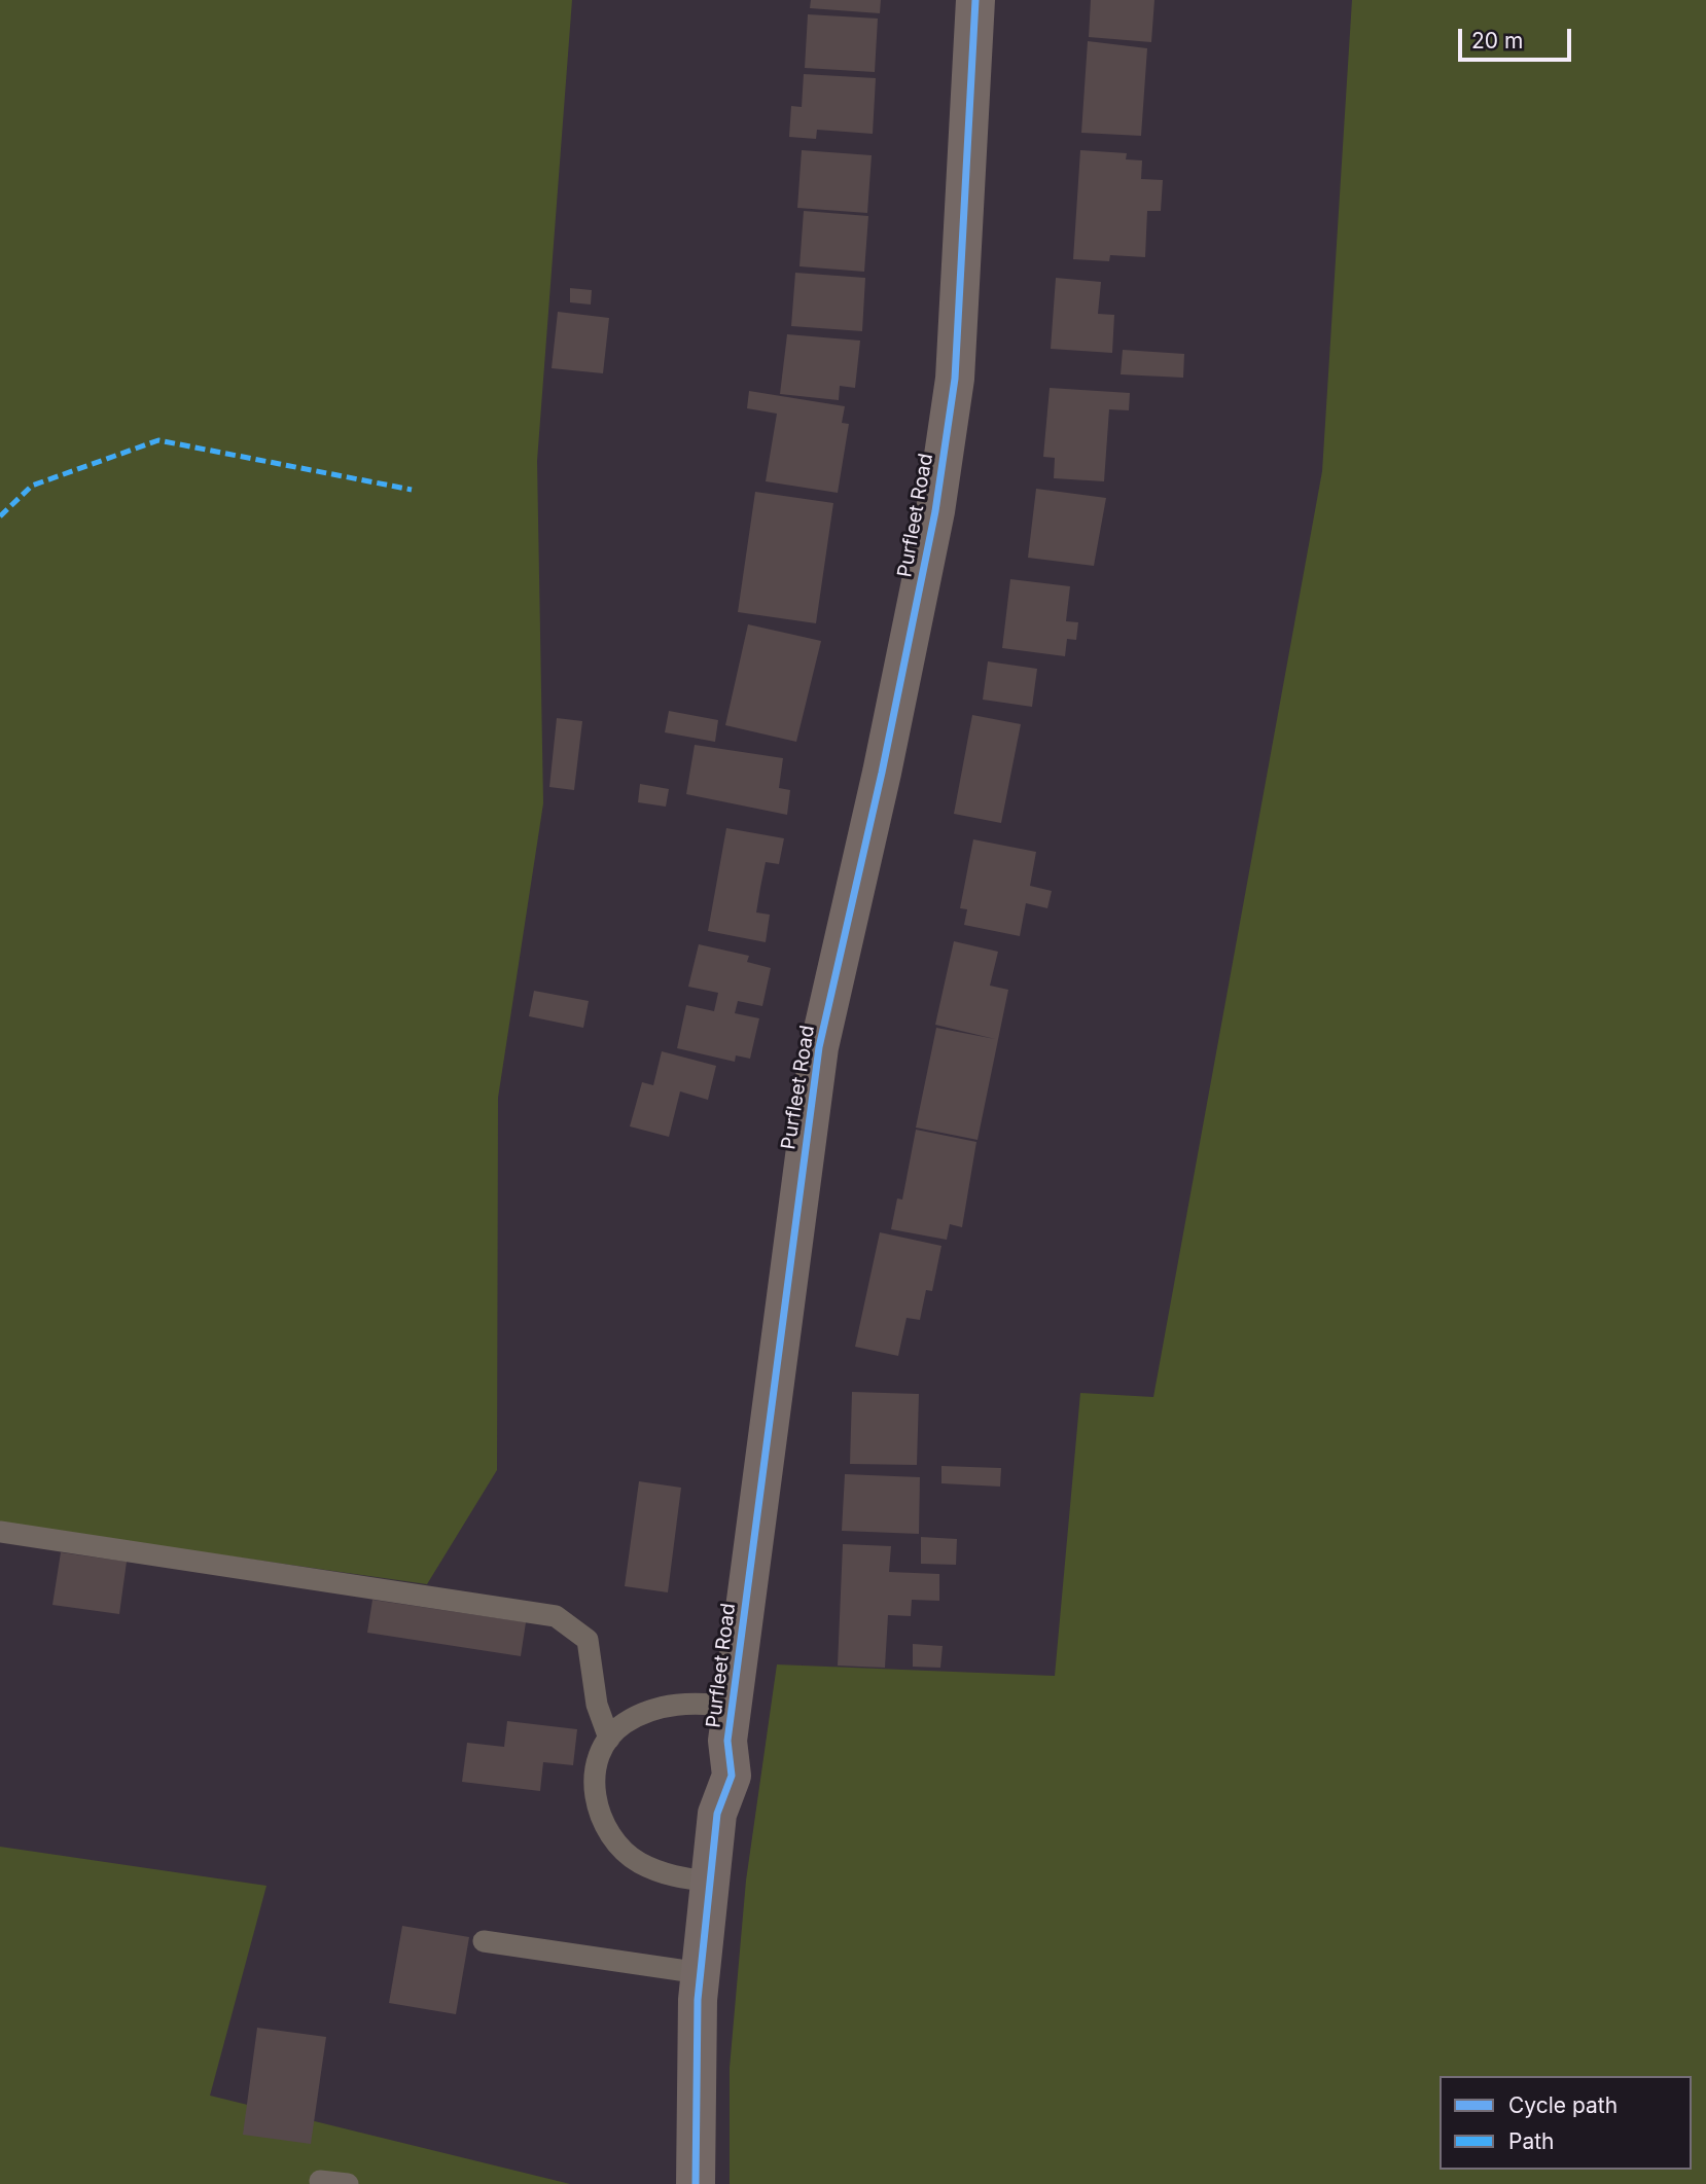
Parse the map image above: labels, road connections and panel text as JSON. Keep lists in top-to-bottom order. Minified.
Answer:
{"streets":{"street":["Purfleet Road"]},"legend":["Cycle path","Path"],"scale_bar":"20 m"}
